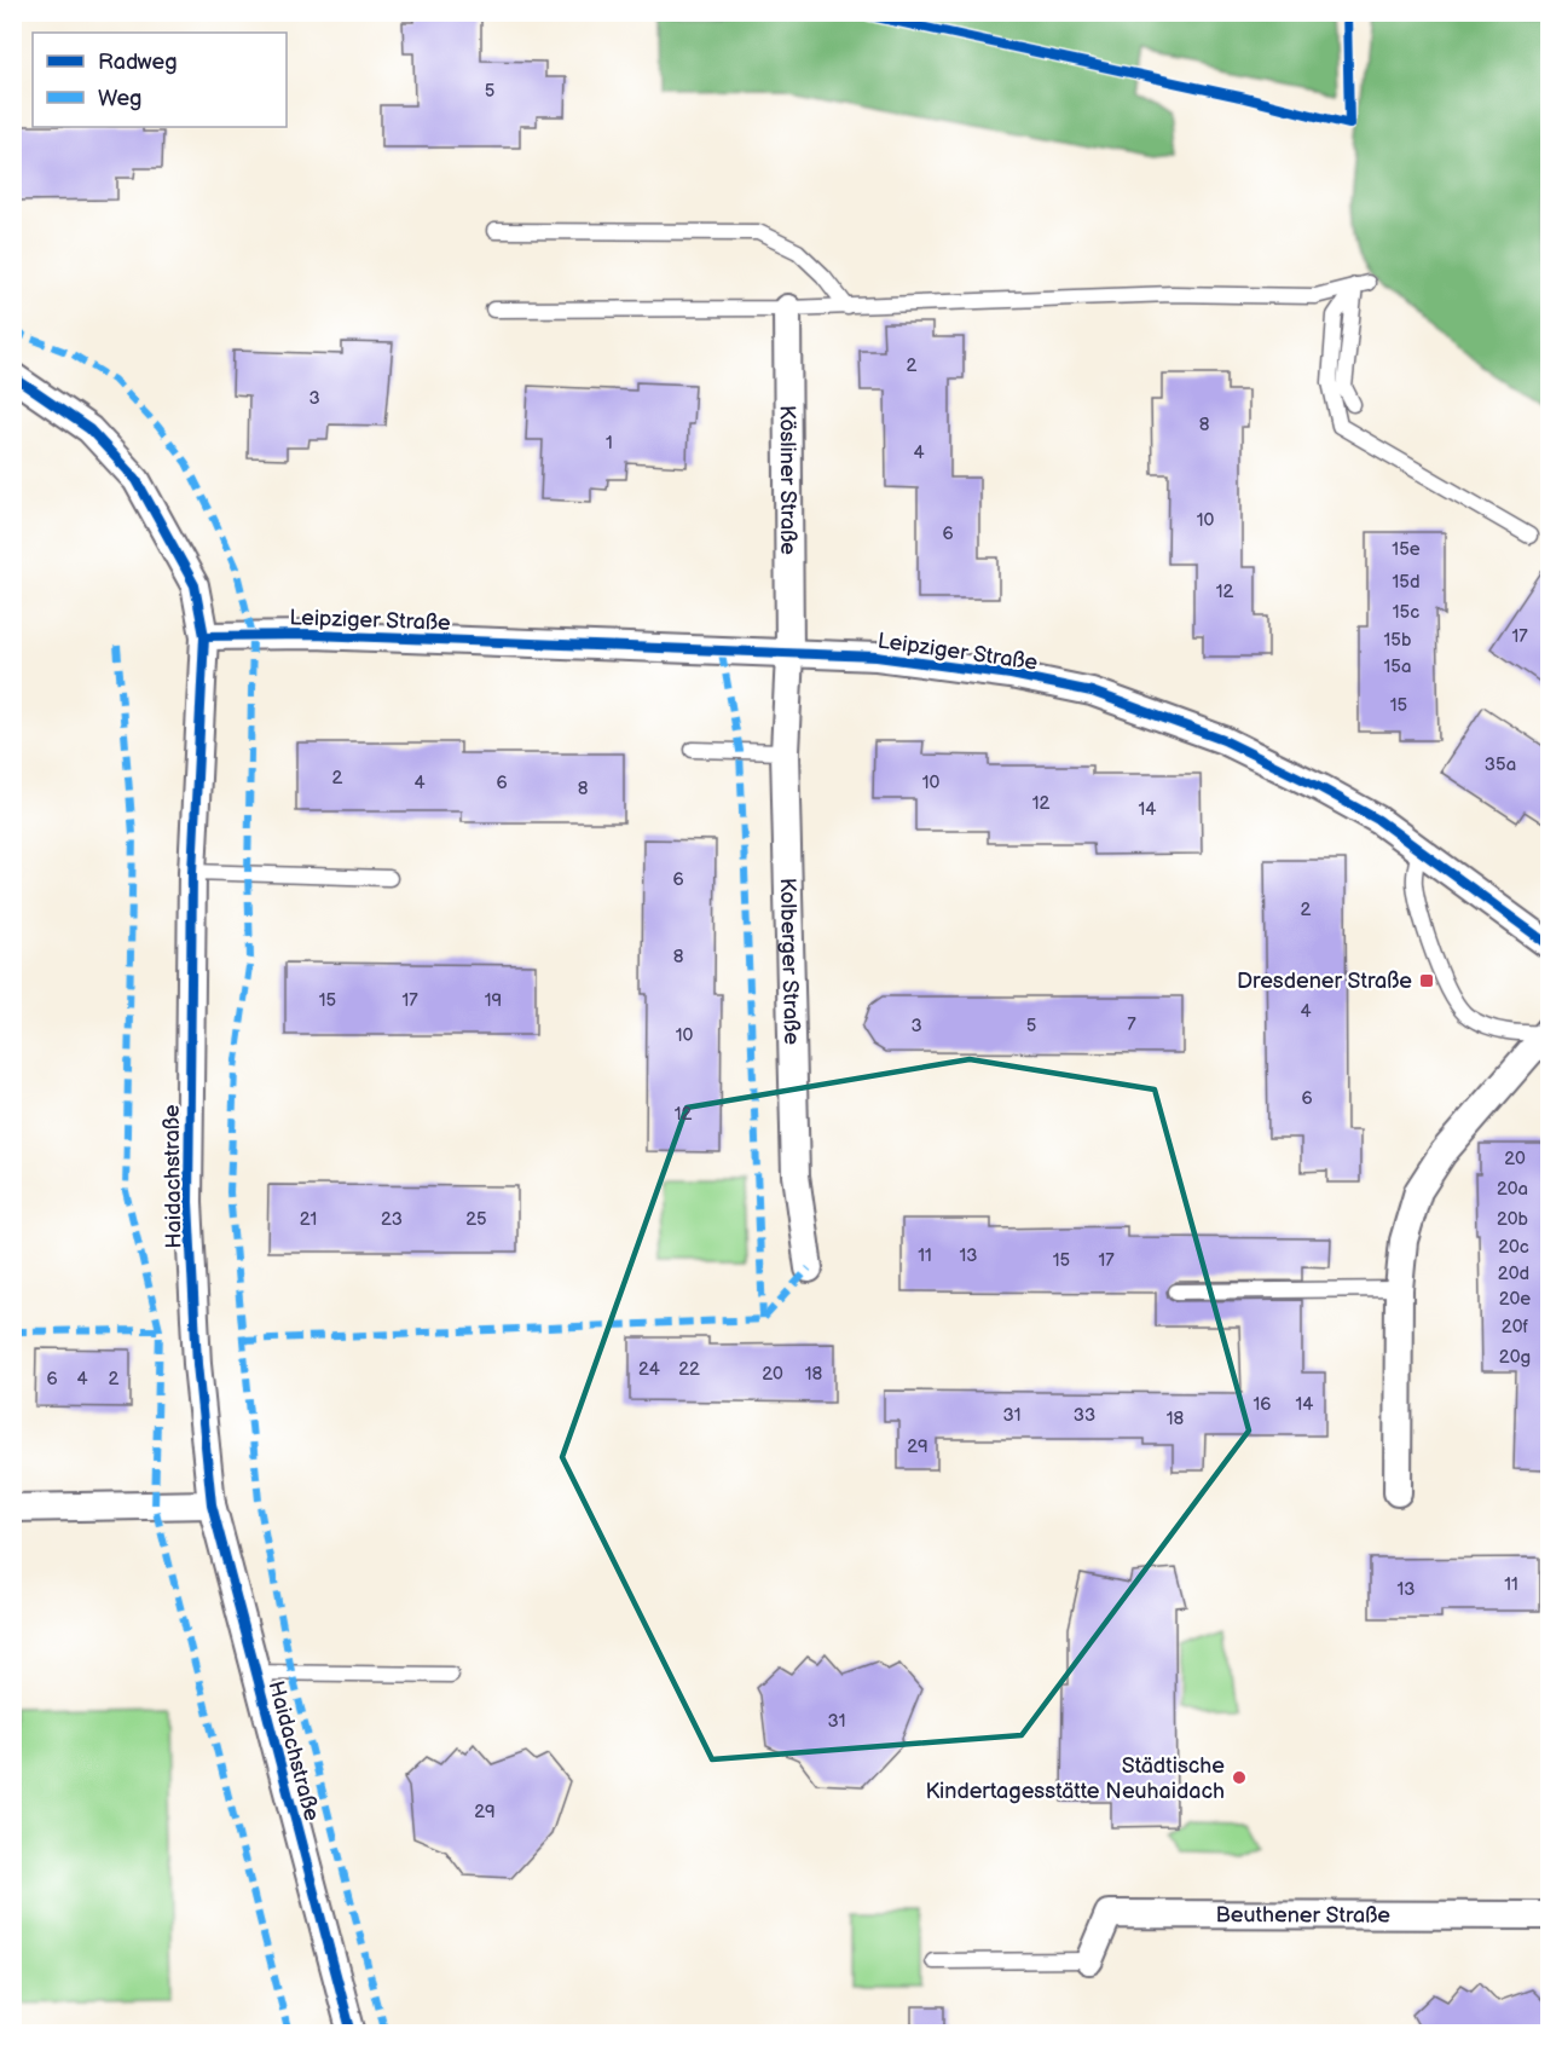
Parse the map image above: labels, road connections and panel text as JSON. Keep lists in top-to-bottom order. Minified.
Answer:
{"streets":{"street":["Kösliner Straße","Leipziger Straße","Kolberger Straße","Haidachstraße","Beuthener Straße"]},"crossings":[["Kösliner Straße","Leipziger Straße"],["Kösliner Straße","Kolberger Straße"],["Leipziger Straße","Kolberger Straße"],["Leipziger Straße","Haidachstraße"]],"places":{"transit":["Dresdener Straße"],"other":["Städtische Kindertagesstätte Neuhaidach"]},"house_numbers":["5","2","3","8","1","4","10","6","15e","15d","12","15c","17","15b","15a","15","35a","2","4","6","10","8","12","14","6","2","8","15","17","19","4","7","3","5","10","6","12","20","20a","21","23","25","20b","20c","11","13","15","17","20d","20e","20f","20g","24","22","20","18","6","4","2","16","14","31","33","18","29","11","13","31","29"],"legend":["Radweg","Weg"]}
